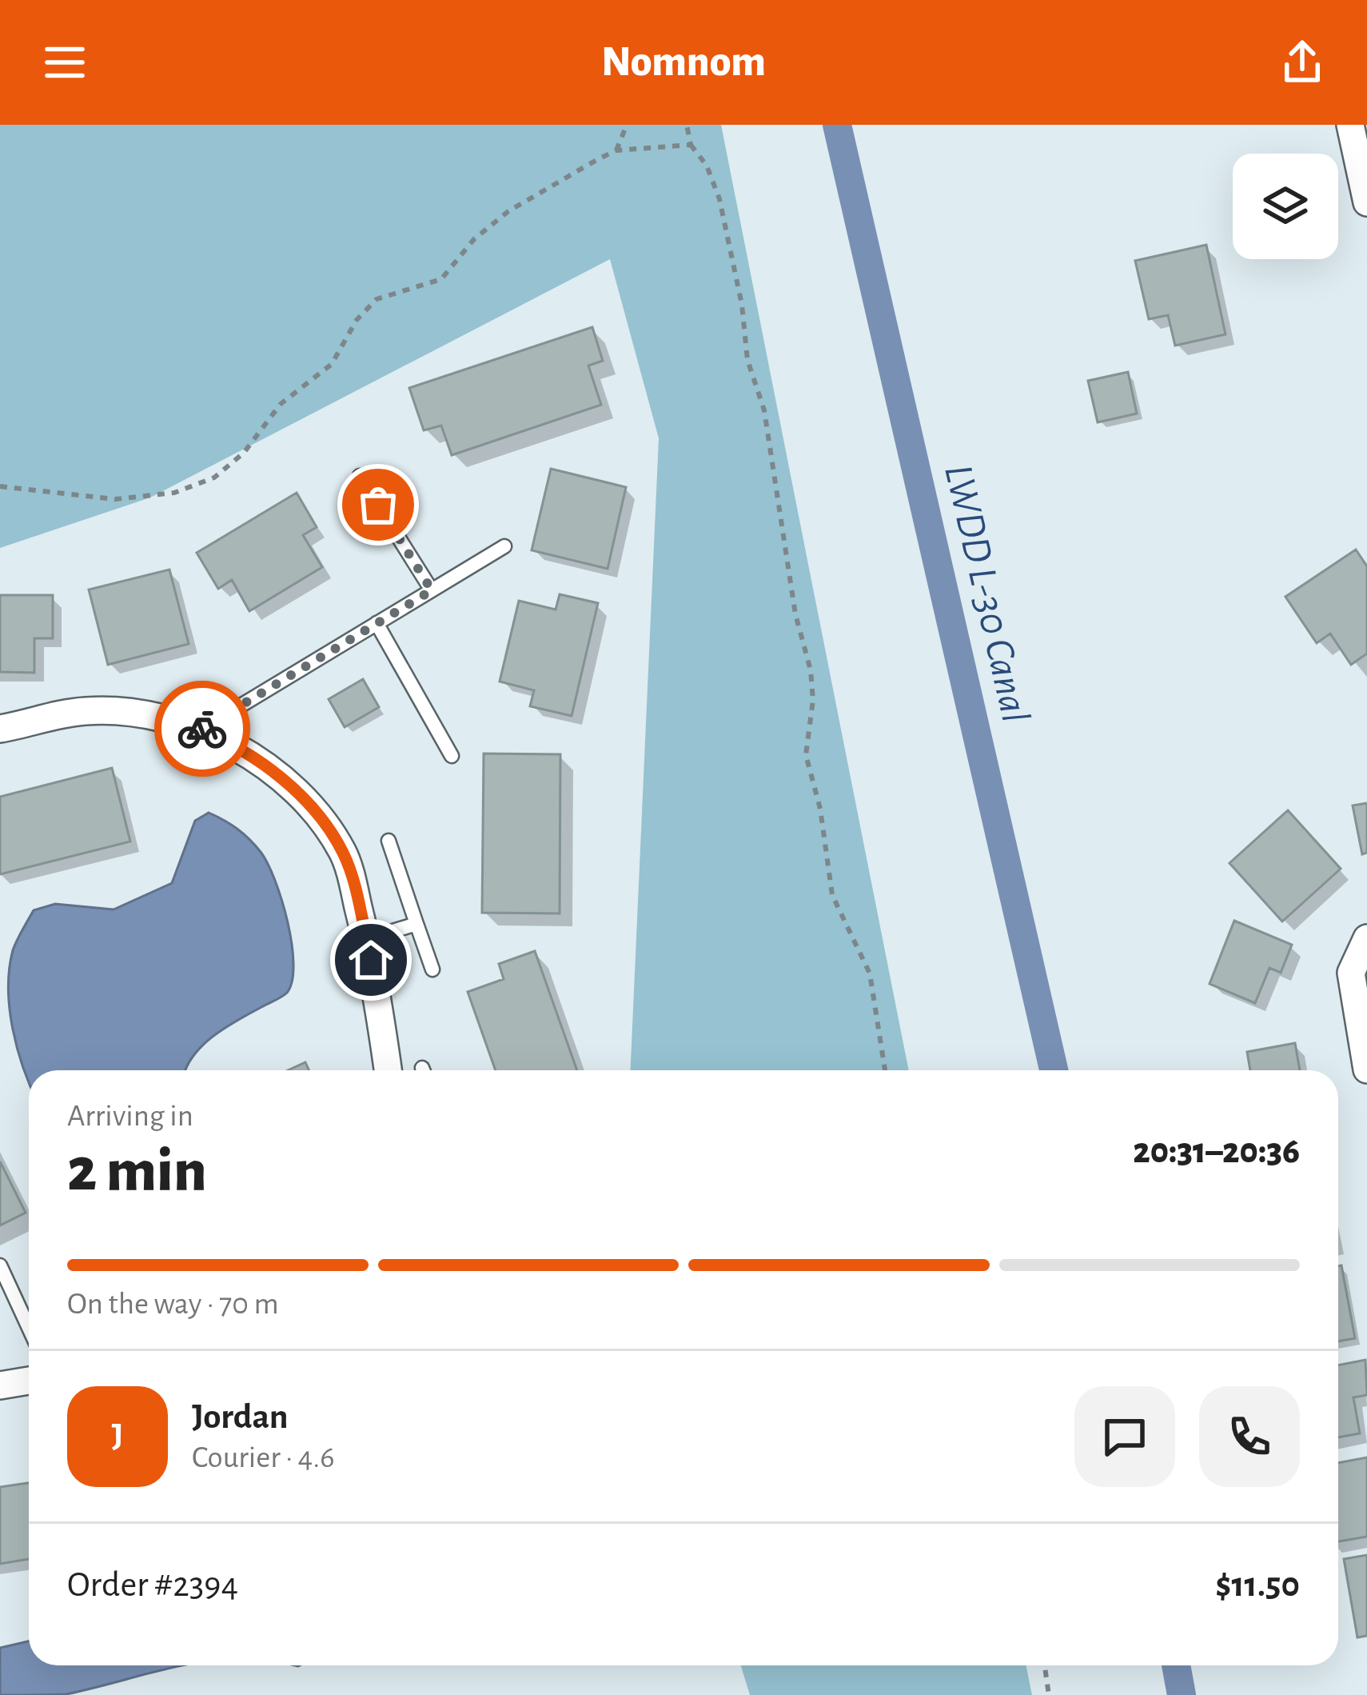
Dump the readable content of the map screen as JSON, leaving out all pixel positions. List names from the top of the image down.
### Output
{
  "water": ["LWDD L-30 Canal"],
  "page": {
    "header": "Nomnom",
    "heading": ["2 min", "Arriving in", "20:31–20:36"],
    "panel": [
      "Jordan",
      "Courier · 4.6",
      "Order #2394",
      "$11.50"
    ],
    "bar": "On the way · 70 m",
    "round": "J"
  }
}
